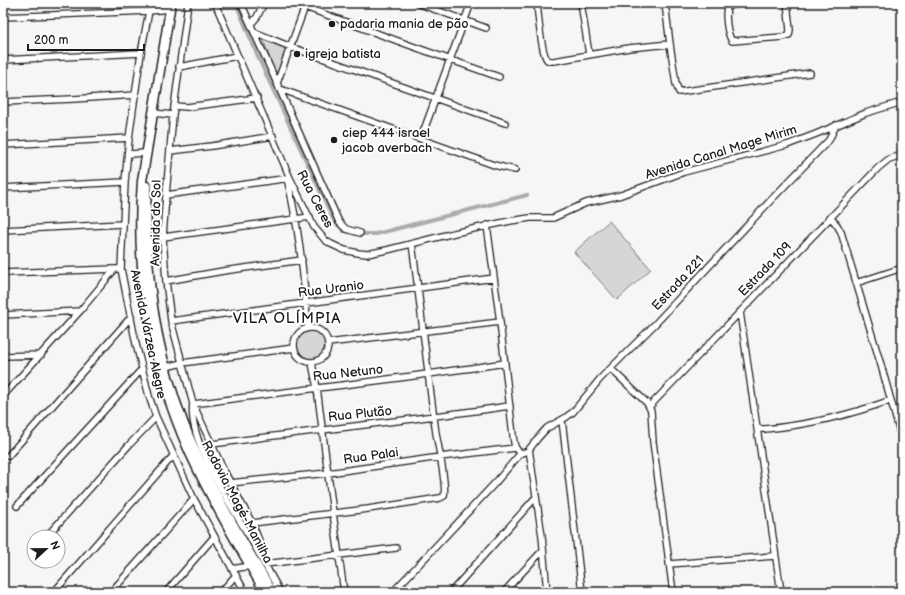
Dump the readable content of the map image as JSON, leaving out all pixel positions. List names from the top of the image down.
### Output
{
  "streets": {
    "highway": ["Rodovia Magé-Manilha"],
    "street": [
      "Avenida Canal Mage Mirim",
      "Rua Ceres",
      "Avenida do Sol",
      "Estrada 109",
      "Estrada 221",
      "Rua Uranio",
      "Avenida Várzea Alegre",
      "Rua Netuno",
      "Rua Plutão",
      "Rua Palai"
    ]
  },
  "crossings": [
    ["Avenida Canal Mage Mirim", "Rua Ceres"],
    ["Avenida Canal Mage Mirim", "Estrada 221"],
    ["Avenida do Sol", "Rua Uranio"],
    ["Avenida do Sol", "Rua Netuno"],
    ["Avenida do Sol", "Rua Plutão"],
    ["Avenida do Sol", "Rua Palai"]
  ],
  "districts": ["VILA OLÍMPIA"],
  "places": ["padaria mania de pão", "igreja batista", "ciep 444 israel jacob averbach"],
  "scale_bar": "200 m",
  "north": "right"
}
